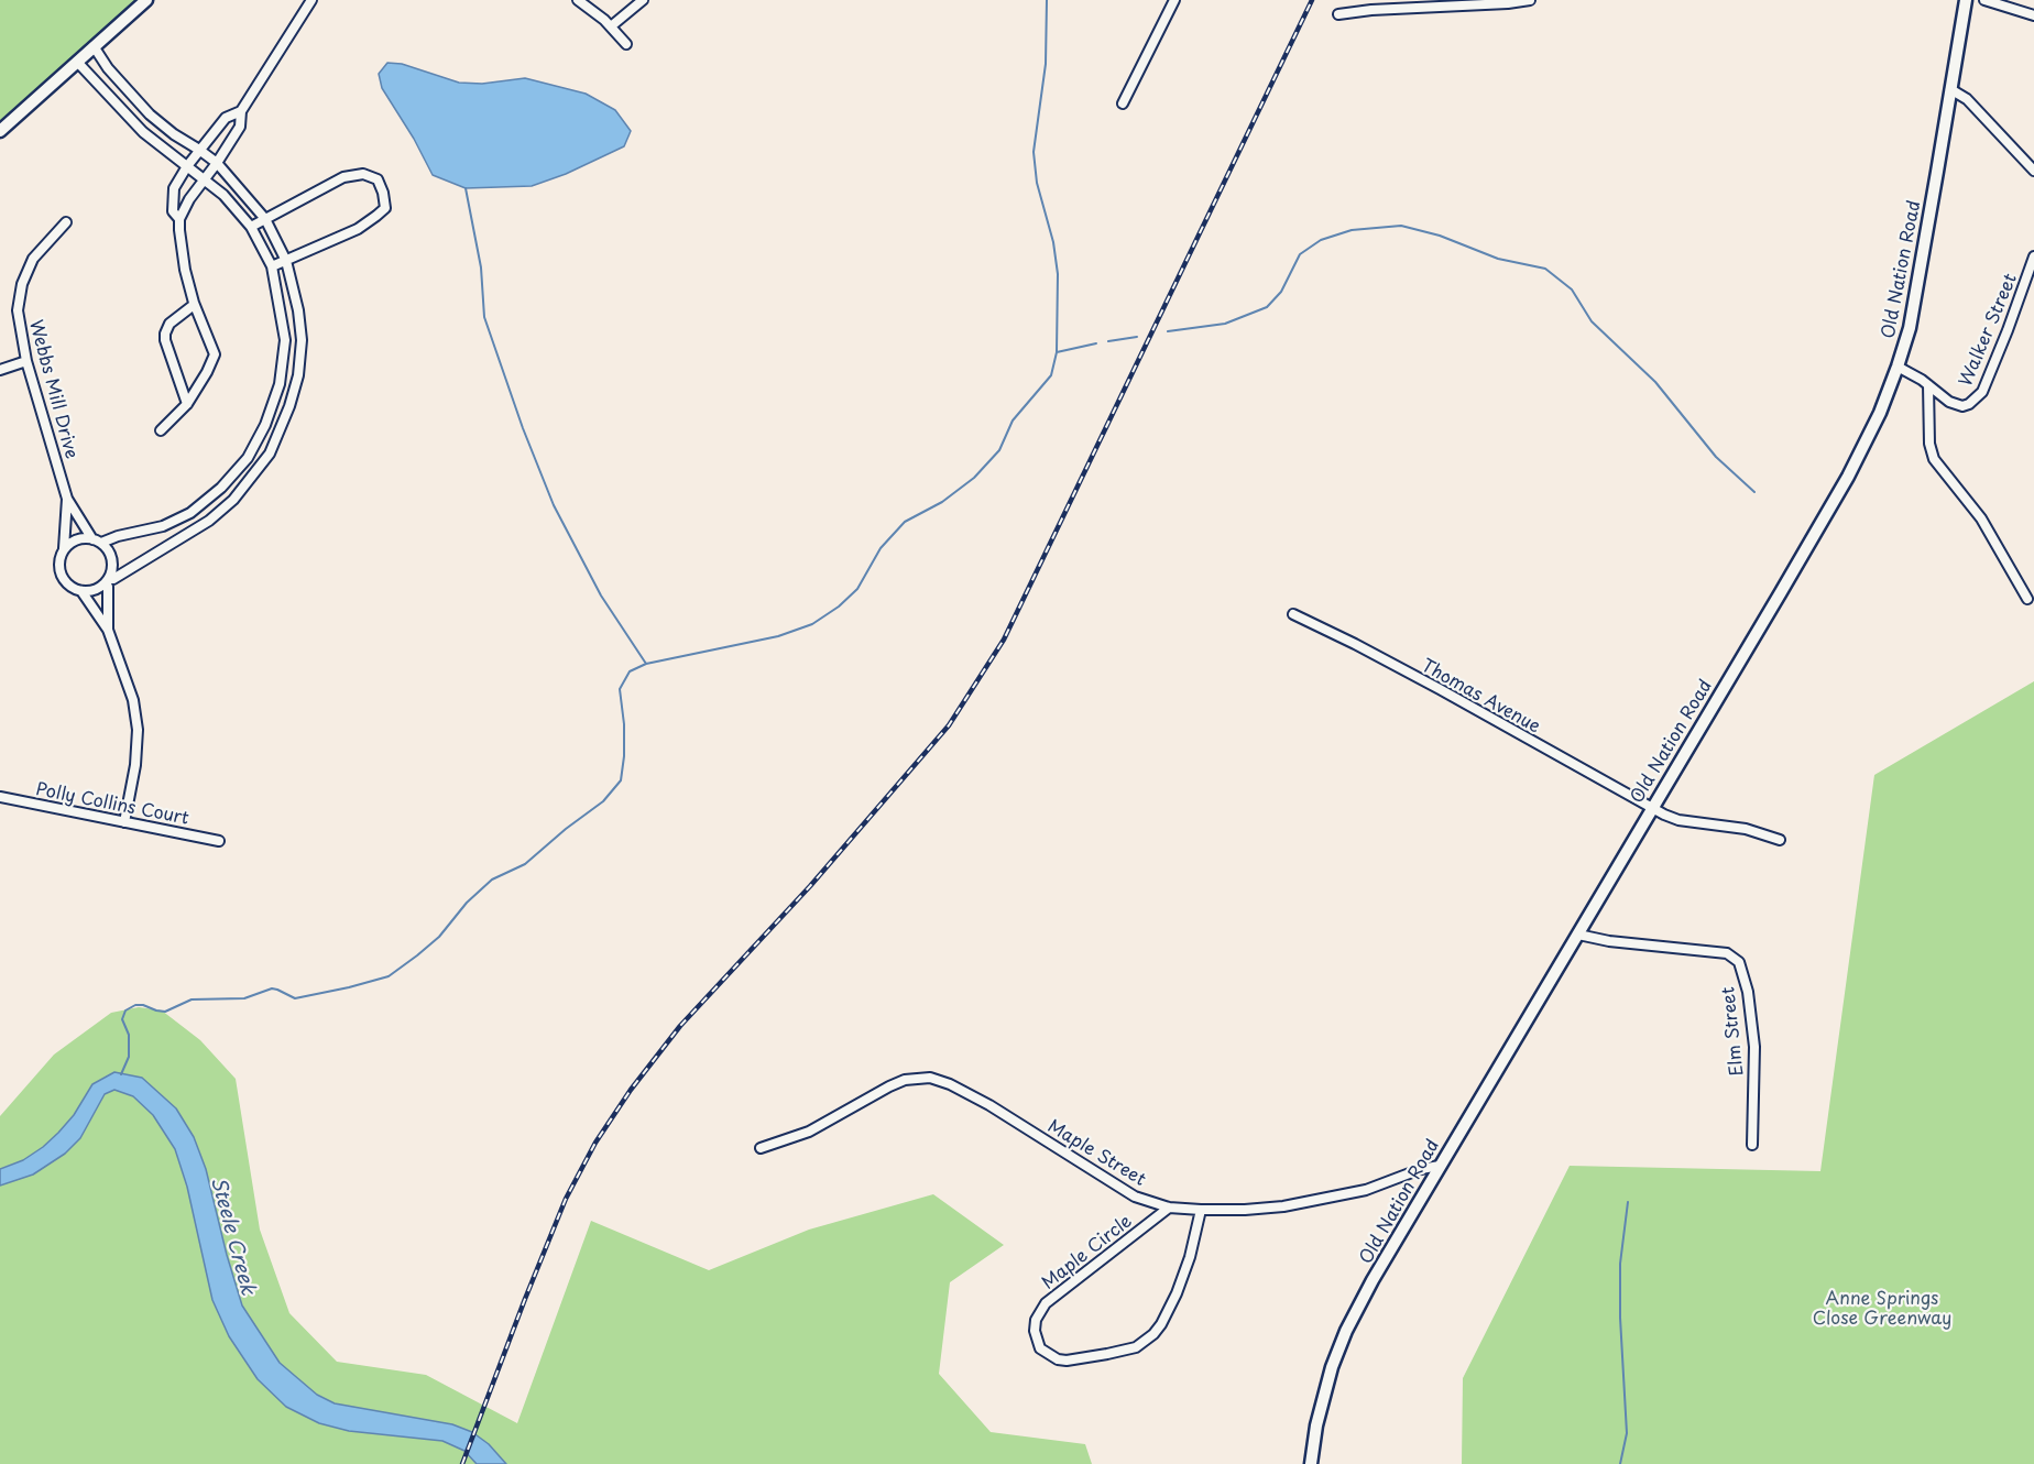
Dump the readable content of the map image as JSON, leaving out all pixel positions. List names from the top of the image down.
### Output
{
  "streets": {
    "main road": ["Old Nation Road"],
    "street": [
      "Walker Street",
      "Webbs Mill Drive",
      "Thomas Avenue",
      "Polly Collins Court",
      "Elm Street",
      "Maple Street",
      "Maple Circle"
    ]
  },
  "crossings": [
    ["Old Nation Road", "Walker Street"],
    ["Old Nation Road", "Thomas Avenue"],
    ["Old Nation Road", "Elm Street"],
    ["Old Nation Road", "Maple Street"],
    ["Maple Street", "Maple Circle"]
  ],
  "water": ["Steele Creek"],
  "parks": ["Anne Springs Close Greenway"]
}
